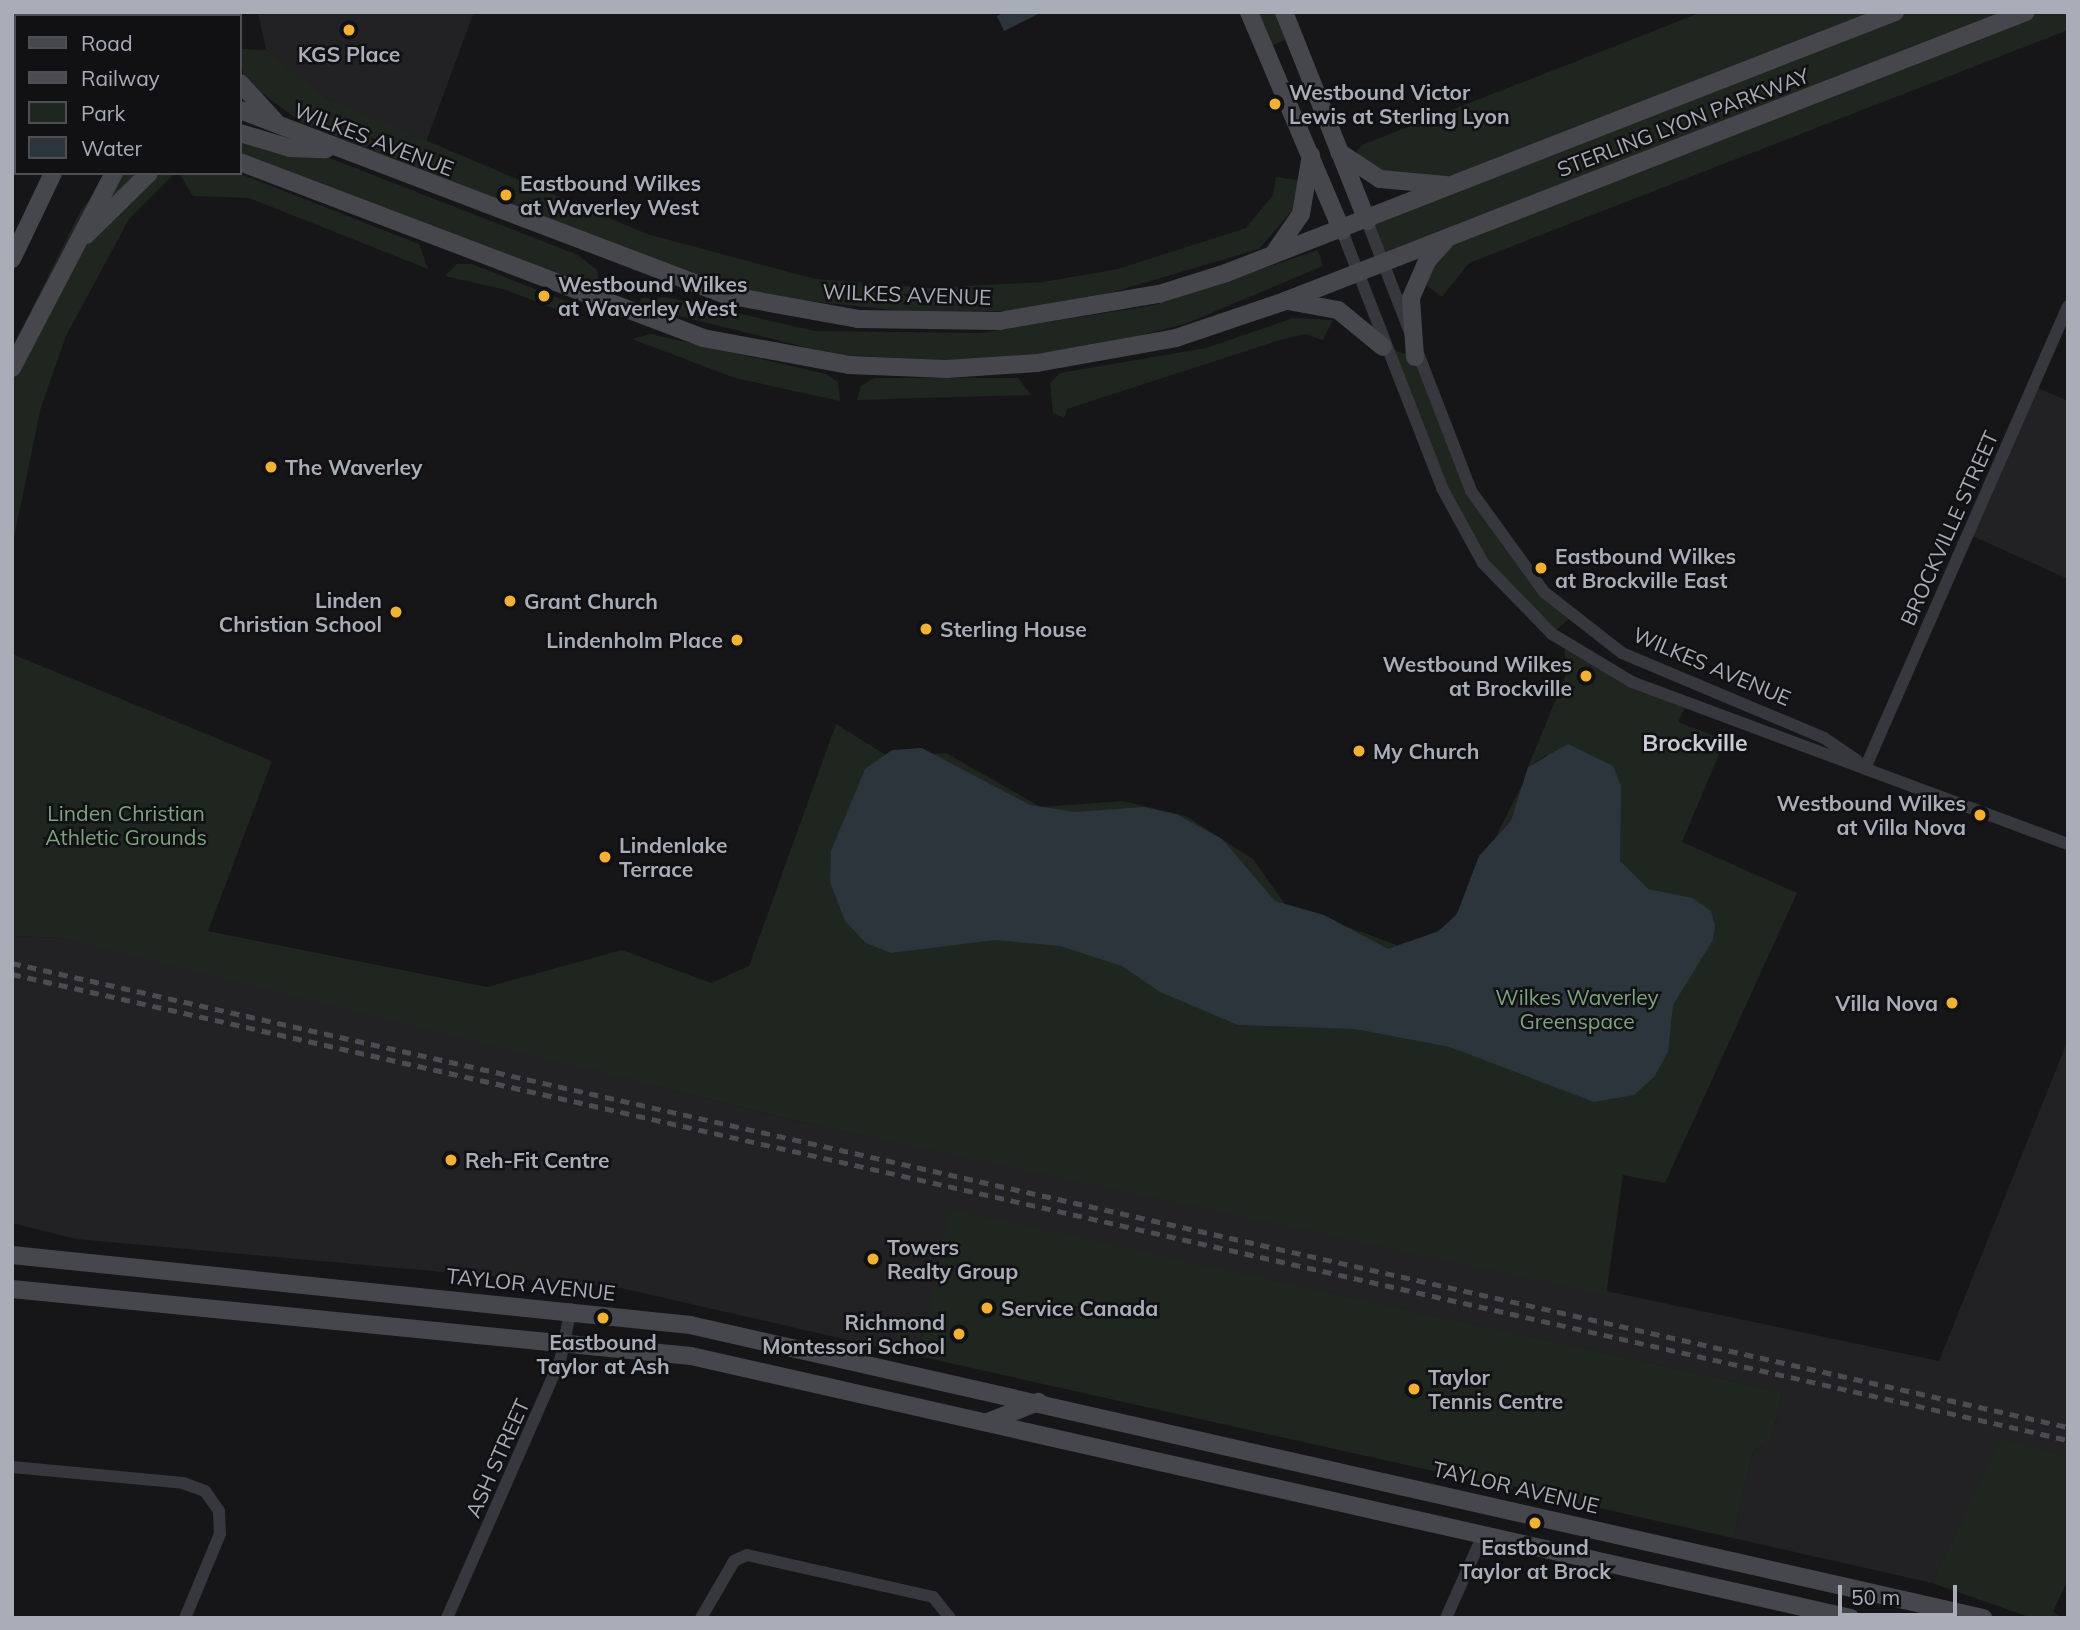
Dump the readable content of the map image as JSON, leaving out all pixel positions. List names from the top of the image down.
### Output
{
  "streets": {
    "main road": ["STERLING LYON PARKWAY", "WILKES AVENUE", "TAYLOR AVENUE"],
    "street": ["BROCKVILLE STREET", "ASH STREET"]
  },
  "crossings": [
    ["STERLING LYON PARKWAY", "WILKES AVENUE"],
    ["WILKES AVENUE", "BROCKVILLE STREET"],
    ["TAYLOR AVENUE", "ASH STREET"]
  ],
  "districts": ["Brockville"],
  "parks": ["Linden Christian Athletic Grounds", "Wilkes Waverley Greenspace"],
  "places": [
    "KGS Place",
    "Westbound Victor Lewis at Sterling Lyon",
    "Eastbound Wilkes at Waverley West",
    "Westbound Wilkes at Waverley West",
    "The Waverley",
    "Eastbound Wilkes at Brockville East",
    "Grant Church",
    "Linden Christian School",
    "Sterling House",
    "Lindenholm Place",
    "Westbound Wilkes at Brockville",
    "My Church",
    "Westbound Wilkes at Villa Nova",
    "Lindenlake Terrace",
    "Villa Nova",
    "Reh-Fit Centre",
    "Towers Realty Group",
    "Service Canada",
    "Eastbound Taylor at Ash",
    "Richmond Montessori School",
    "Taylor Tennis Centre",
    "Eastbound Taylor at Brock"
  ],
  "legend": [
    "Road",
    "Railway",
    "Park",
    "Water"
  ],
  "scale_bar": "50 m"
}
